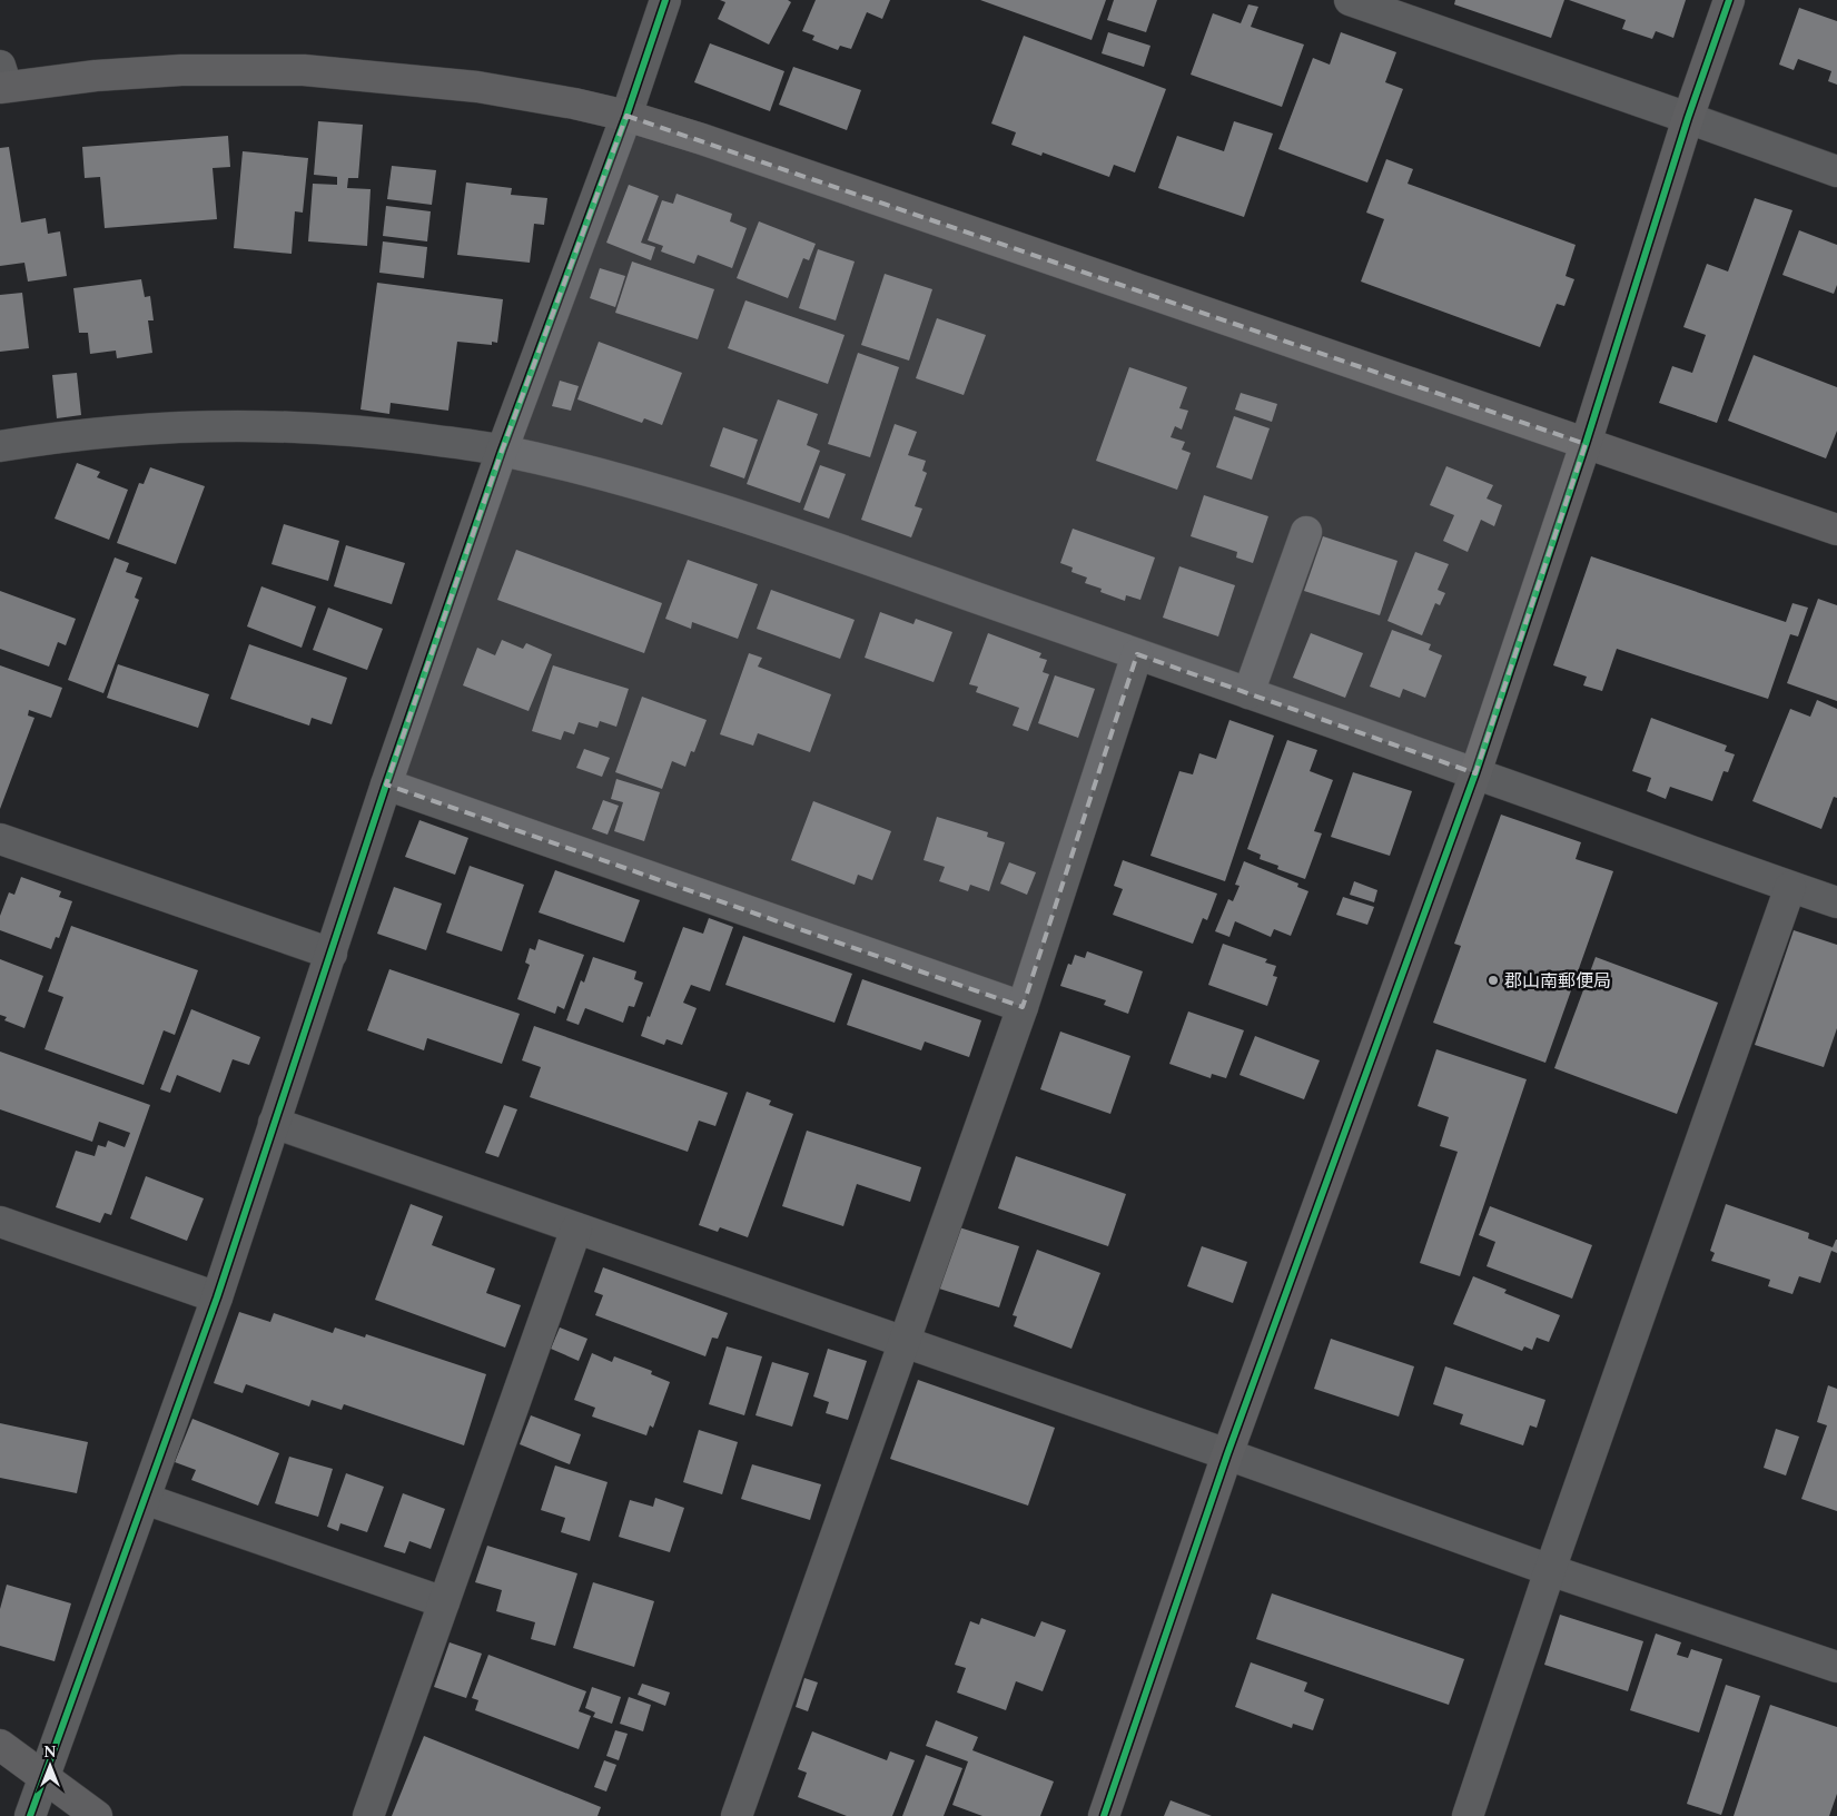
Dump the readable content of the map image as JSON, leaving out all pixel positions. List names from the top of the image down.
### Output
{
  "places": ["郡山南郵便局"],
  "north": "top"
}
